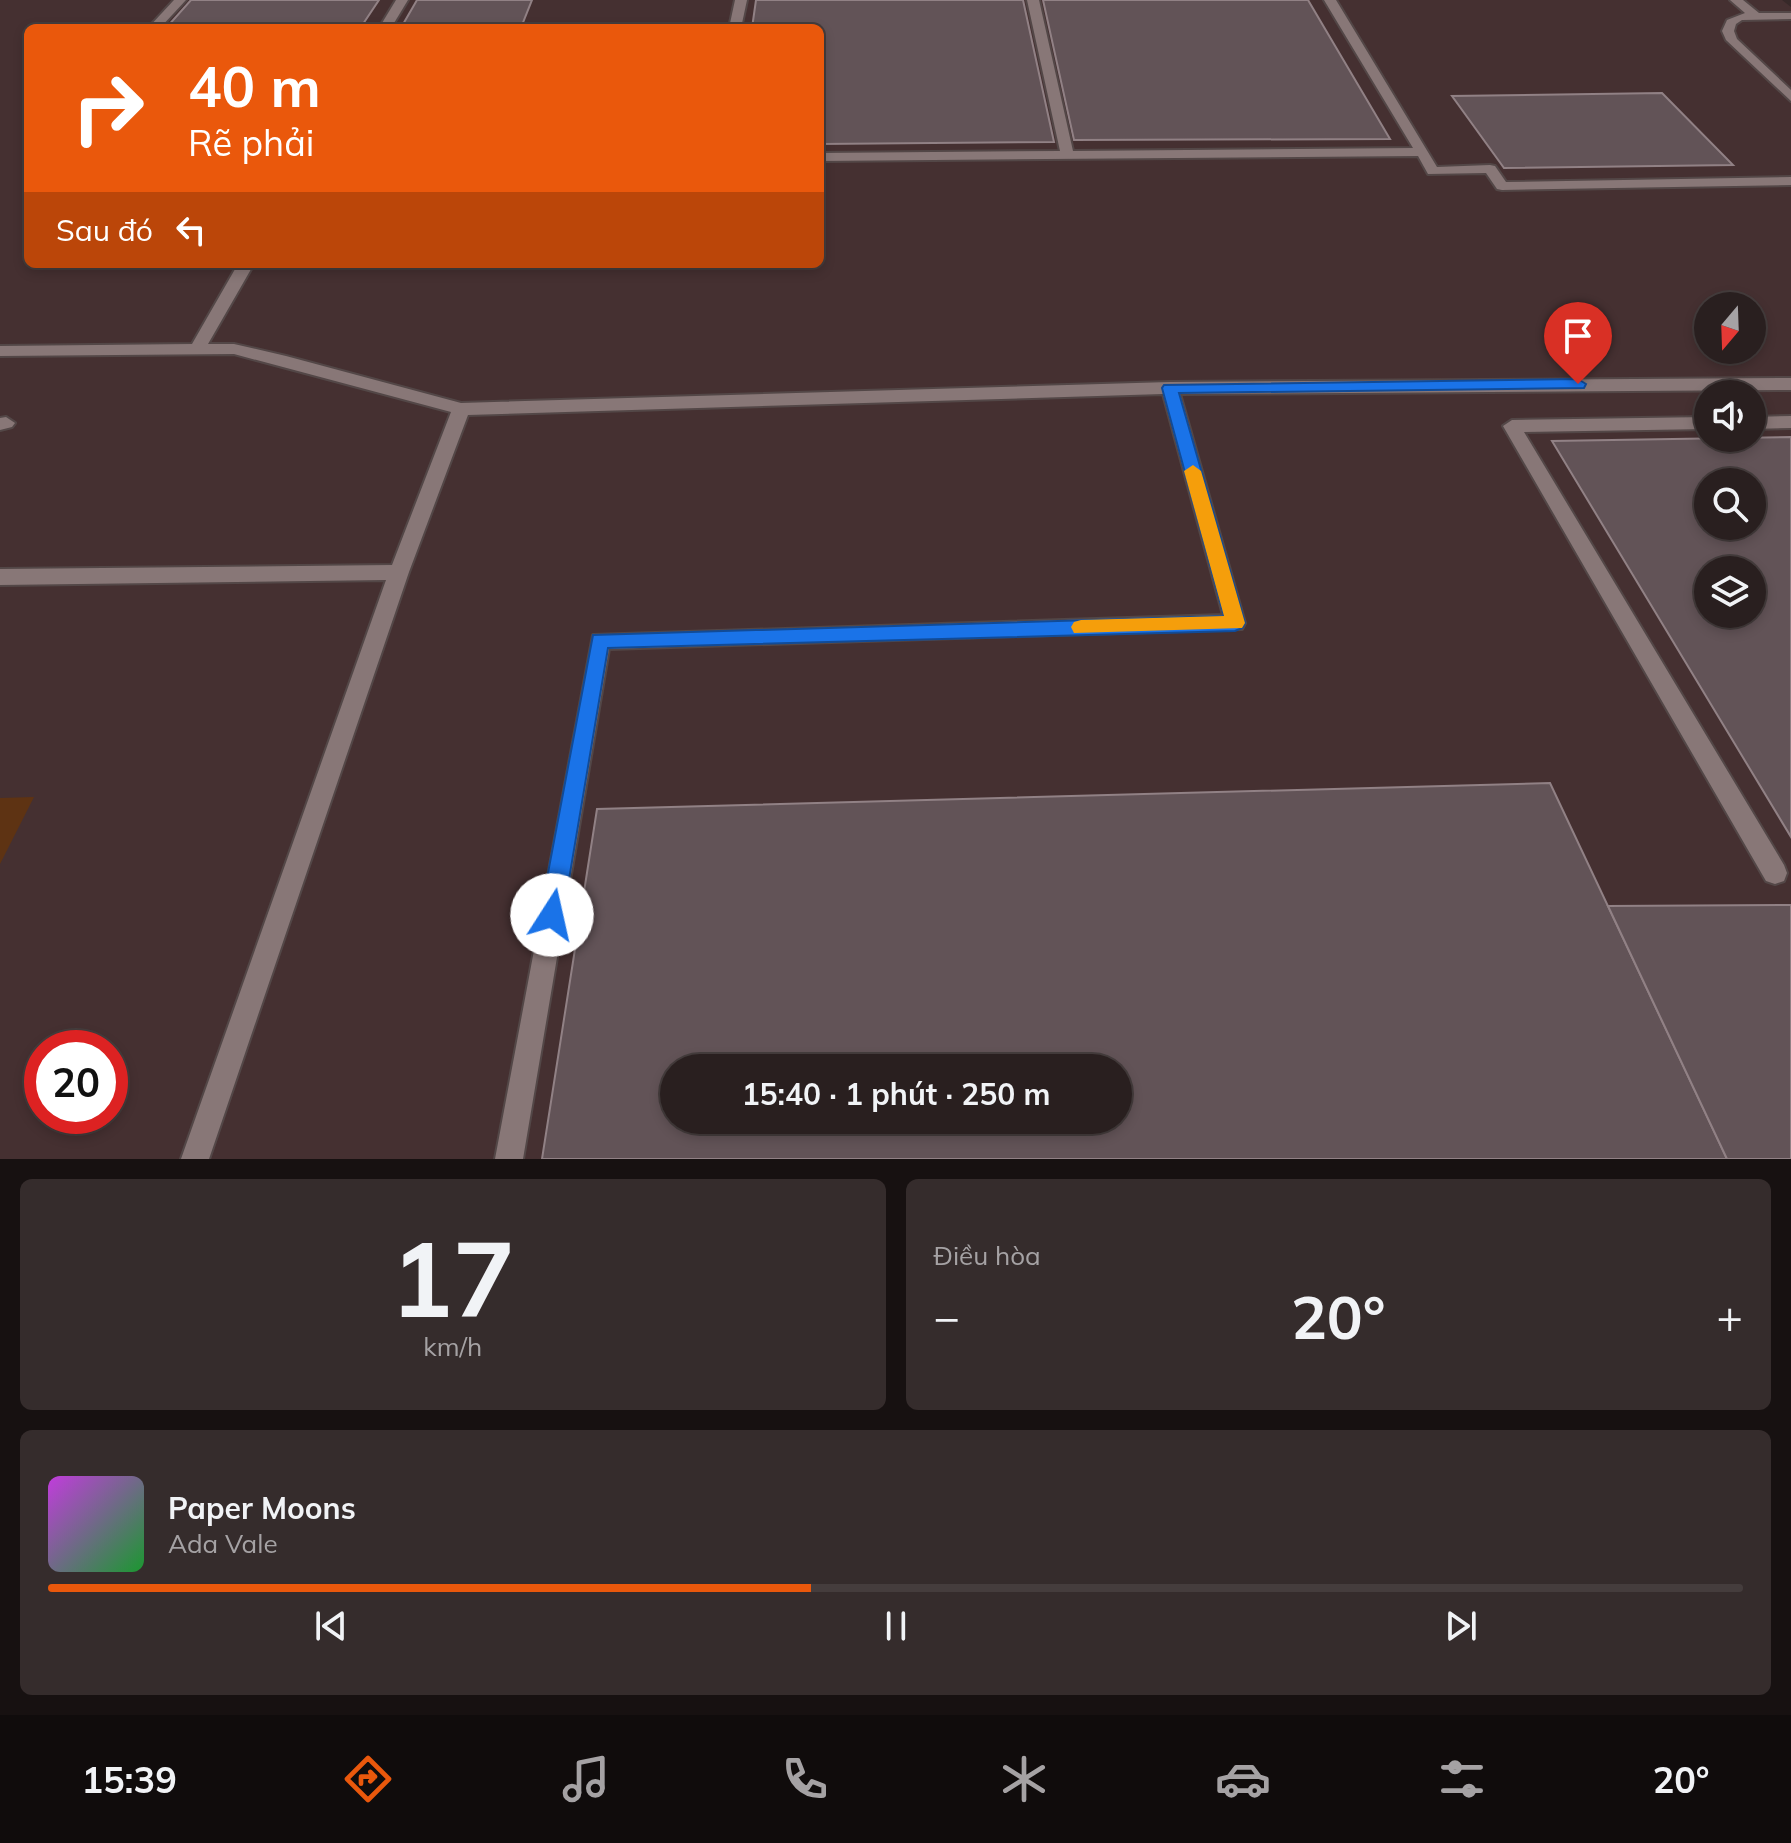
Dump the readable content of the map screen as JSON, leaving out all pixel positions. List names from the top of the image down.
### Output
{
  "north": "bottom",
  "page": {
    "turn": ["40 m", "Rẽ phải"],
    "then": "Sau đó",
    "limit": "20",
    "trip": "15:40 · 1 phút · 250 m",
    "tile": [
      ["17", "km/h"],
      "Điều hòa"
    ],
    "heat": ["−", "20°", "+"],
    "song": ["Paper Moons", "Ada Vale"],
    "tabs": ["15:39", "20°"]
  }
}
